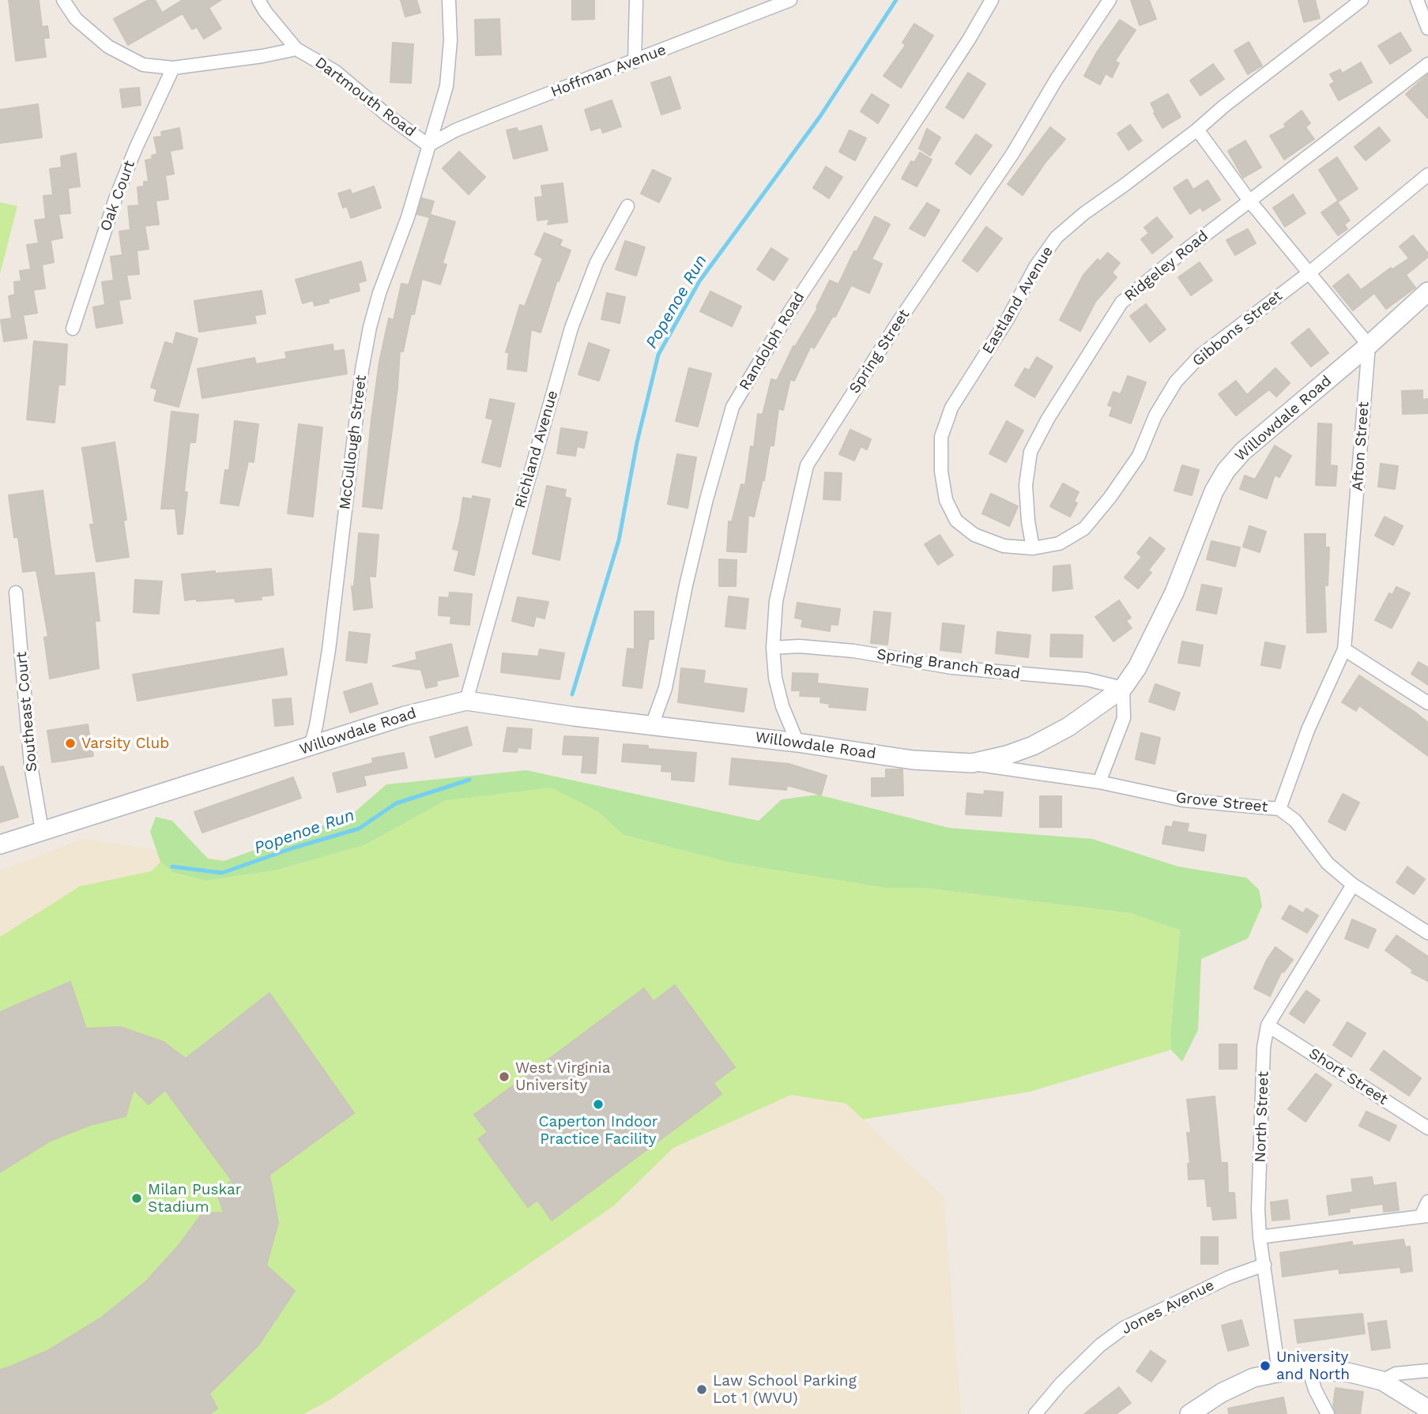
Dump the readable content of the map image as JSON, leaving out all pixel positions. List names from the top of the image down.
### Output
{
  "streets": {
    "street": [
      "Hoffman Avenue",
      "Dartmouth Road",
      "Oak Court",
      "Ridgeley Road",
      "Eastland Avenue",
      "Gibbons Street",
      "Randolph Road",
      "Spring Street",
      "Willowdale Road",
      "McCullough Street",
      "Afton Street",
      "Richland Avenue",
      "Spring Branch Road",
      "Southeast Court",
      "Grove Street",
      "Short Street",
      "North Street",
      "Jones Avenue"
    ]
  },
  "crossings": [
    ["Hoffman Avenue", "Dartmouth Road"],
    ["Hoffman Avenue", "McCullough Street"],
    ["Dartmouth Road", "McCullough Street"],
    ["Ridgeley Road", "Eastland Avenue"],
    ["Ridgeley Road", "Gibbons Street"],
    ["Eastland Avenue", "Gibbons Street"],
    ["Randolph Road", "Willowdale Road"],
    ["Spring Street", "Willowdale Road"],
    ["Spring Street", "Spring Branch Road"],
    ["Willowdale Road", "McCullough Street"],
    ["Willowdale Road", "Afton Street"],
    ["Willowdale Road", "Richland Avenue"],
    ["Willowdale Road", "Spring Branch Road"],
    ["Willowdale Road", "Southeast Court"],
    ["Willowdale Road", "Grove Street"],
    ["Afton Street", "Grove Street"],
    ["Grove Street", "North Street"],
    ["Short Street", "North Street"],
    ["North Street", "Jones Avenue"]
  ],
  "water": ["Popenoe Run"],
  "places": [
    "Varsity Club",
    "West Virginia University",
    "Caperton Indoor Practice Facility",
    "Milan Puskar Stadium",
    "University and North",
    "Law School Parking Lot 1 (WVU)"
  ]
}
